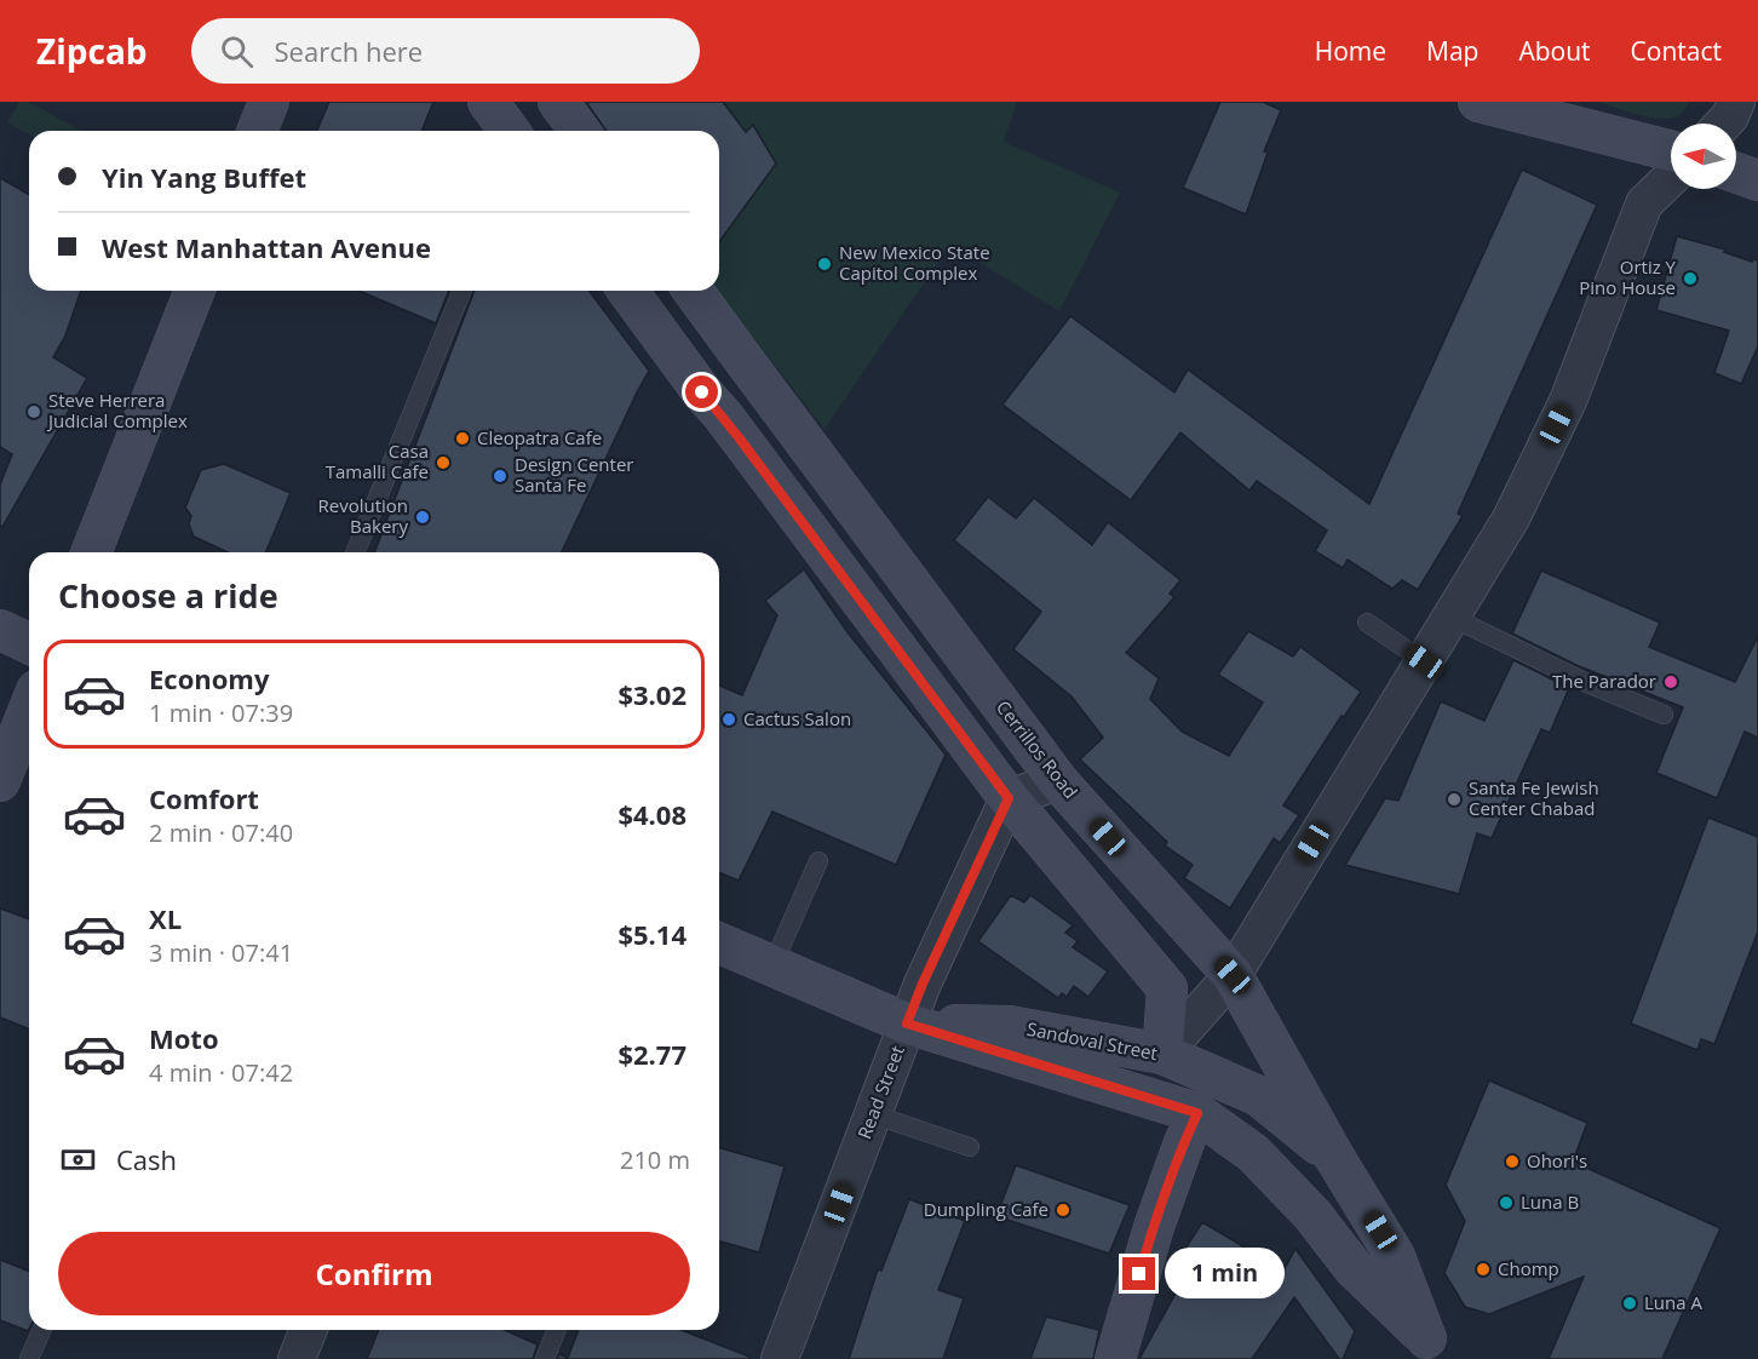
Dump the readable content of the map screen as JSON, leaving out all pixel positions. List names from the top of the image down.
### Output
{
  "streets": {
    "street": ["Cerrillos Road", "Sandoval Street", "Read Street"]
  },
  "crossings": [
    ["Cerrillos Road", "Sandoval Street"],
    ["Sandoval Street", "Read Street"]
  ],
  "places": [
    "New Mexico State Capitol Complex",
    "Ortiz Y Pino House",
    "Steve Herrera Judicial Complex",
    "Cleopatra Cafe",
    "Casa Tamalli Cafe",
    "Design Center Santa Fe",
    "Revolution Bakery",
    "The Parador",
    "Cactus Salon",
    "Santa Fe Jewish Center Chabad",
    "Ohori's",
    "Luna B",
    "Dumpling Cafe",
    "Chomp",
    "Luna A"
  ],
  "north": "left",
  "page": {
    "header": "Zipcab",
    "search": "Search here",
    "nav": [
      "Home",
      "Map",
      "About",
      "Contact"
    ],
    "banner": ["Yin Yang Buffet", "West Manhattan Avenue"],
    "heading": "Choose a ride",
    "list": [
      {
        "name": "Economy",
        "note": "1 min · 07:39",
        "value": "$3.02"
      },
      {
        "name": "Comfort",
        "note": "2 min · 07:40",
        "value": "$4.08"
      },
      {
        "name": "XL",
        "note": "3 min · 07:41",
        "value": "$5.14"
      },
      {
        "name": "Moto",
        "note": "4 min · 07:42",
        "value": "$2.77"
      }
    ],
    "pay": ["Cash", "210 m"],
    "buttons": "Confirm",
    "bubble": "1 min"
  }
}
